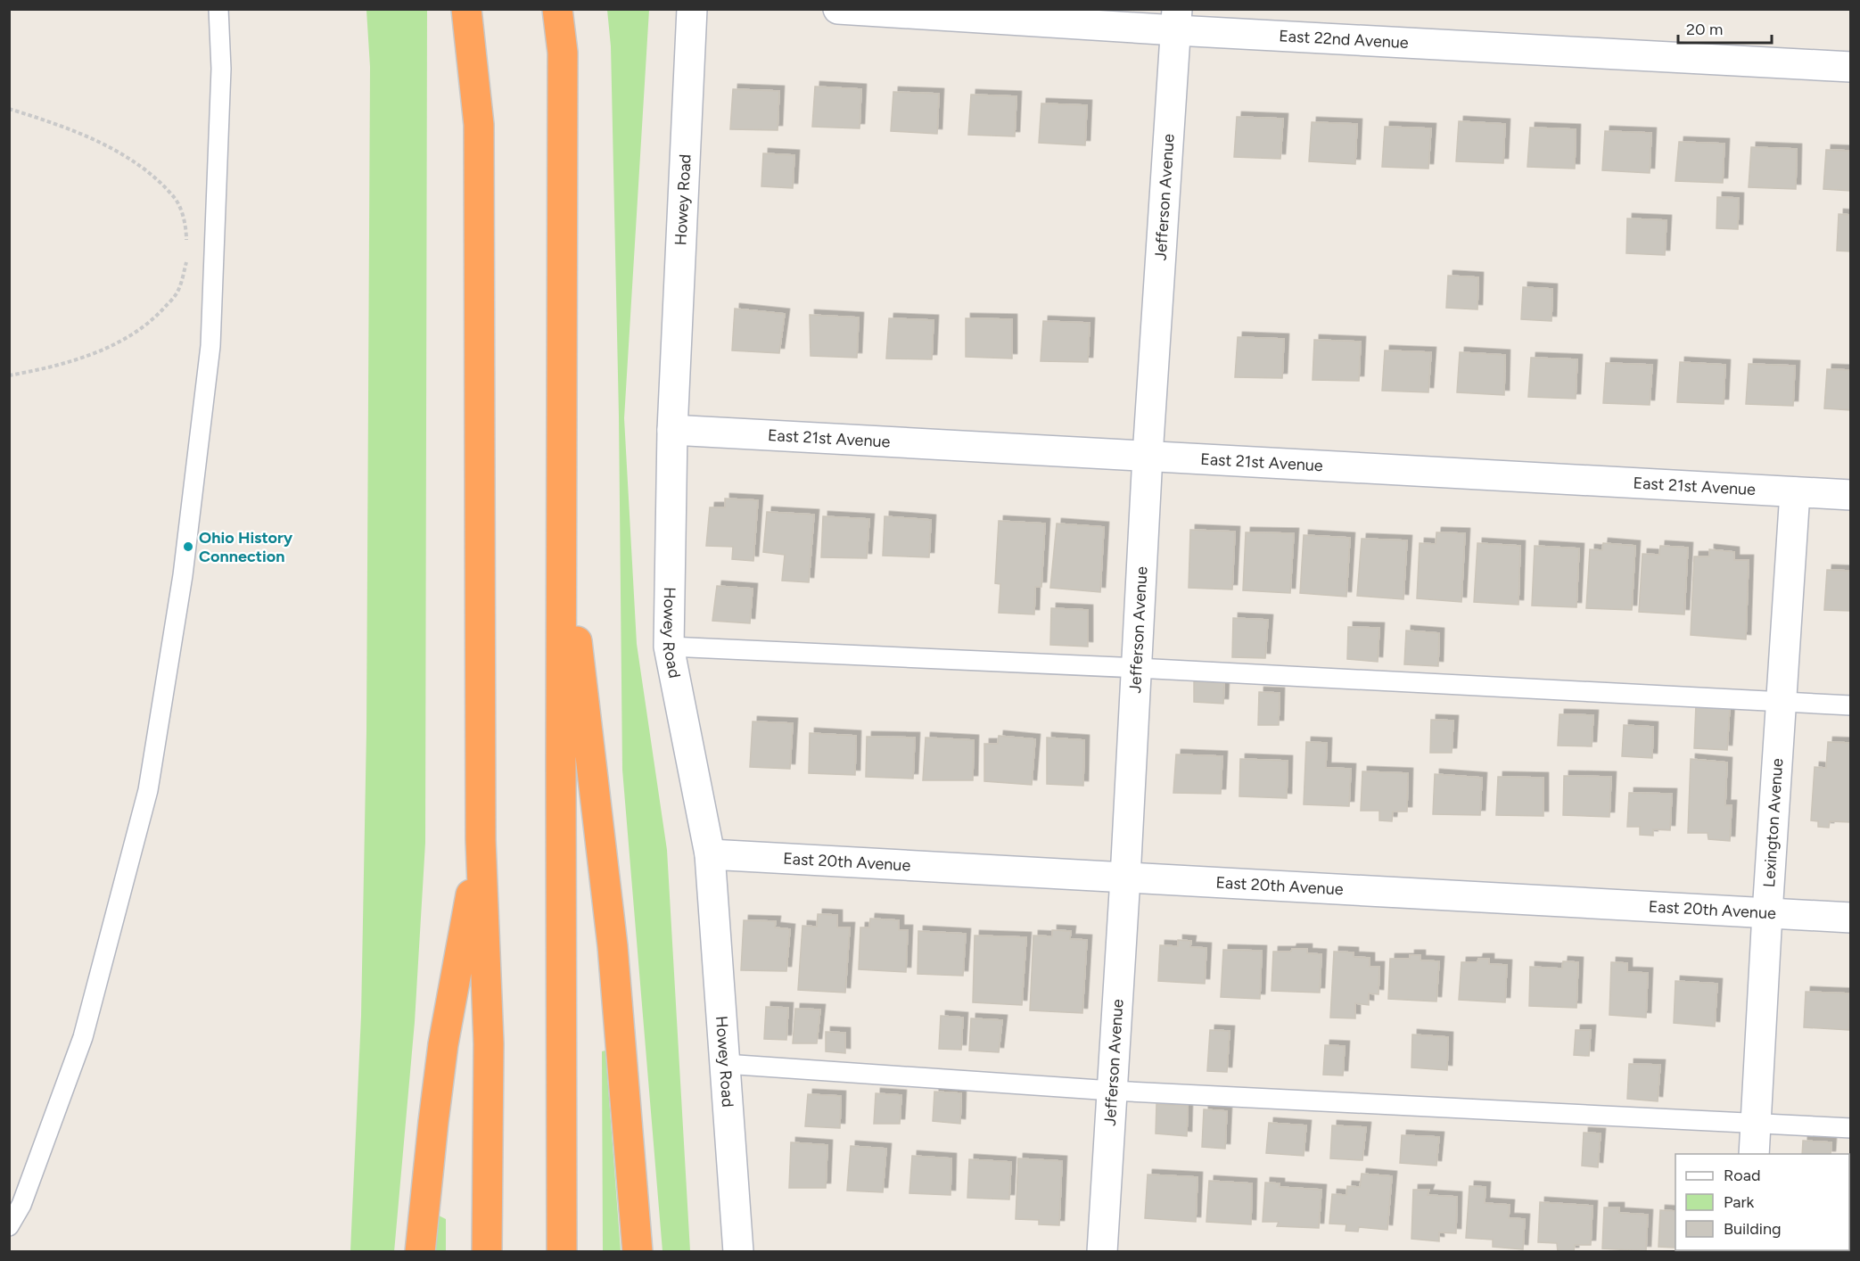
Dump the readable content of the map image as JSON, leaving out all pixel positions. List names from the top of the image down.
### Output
{
  "streets": {
    "street": [
      "East 22nd Avenue",
      "Jefferson Avenue",
      "Howey Road",
      "East 21st Avenue",
      "Lexington Avenue",
      "East 20th Avenue"
    ]
  },
  "crossings": [
    ["East 22nd Avenue", "Jefferson Avenue"],
    ["Jefferson Avenue", "East 21st Avenue"],
    ["Jefferson Avenue", "East 20th Avenue"],
    ["Howey Road", "East 21st Avenue"],
    ["Howey Road", "East 20th Avenue"],
    ["East 21st Avenue", "Lexington Avenue"],
    ["Lexington Avenue", "East 20th Avenue"]
  ],
  "places": ["Ohio History Connection"],
  "legend": ["Road", "Park", "Building"],
  "scale_bar": "20 m"
}
